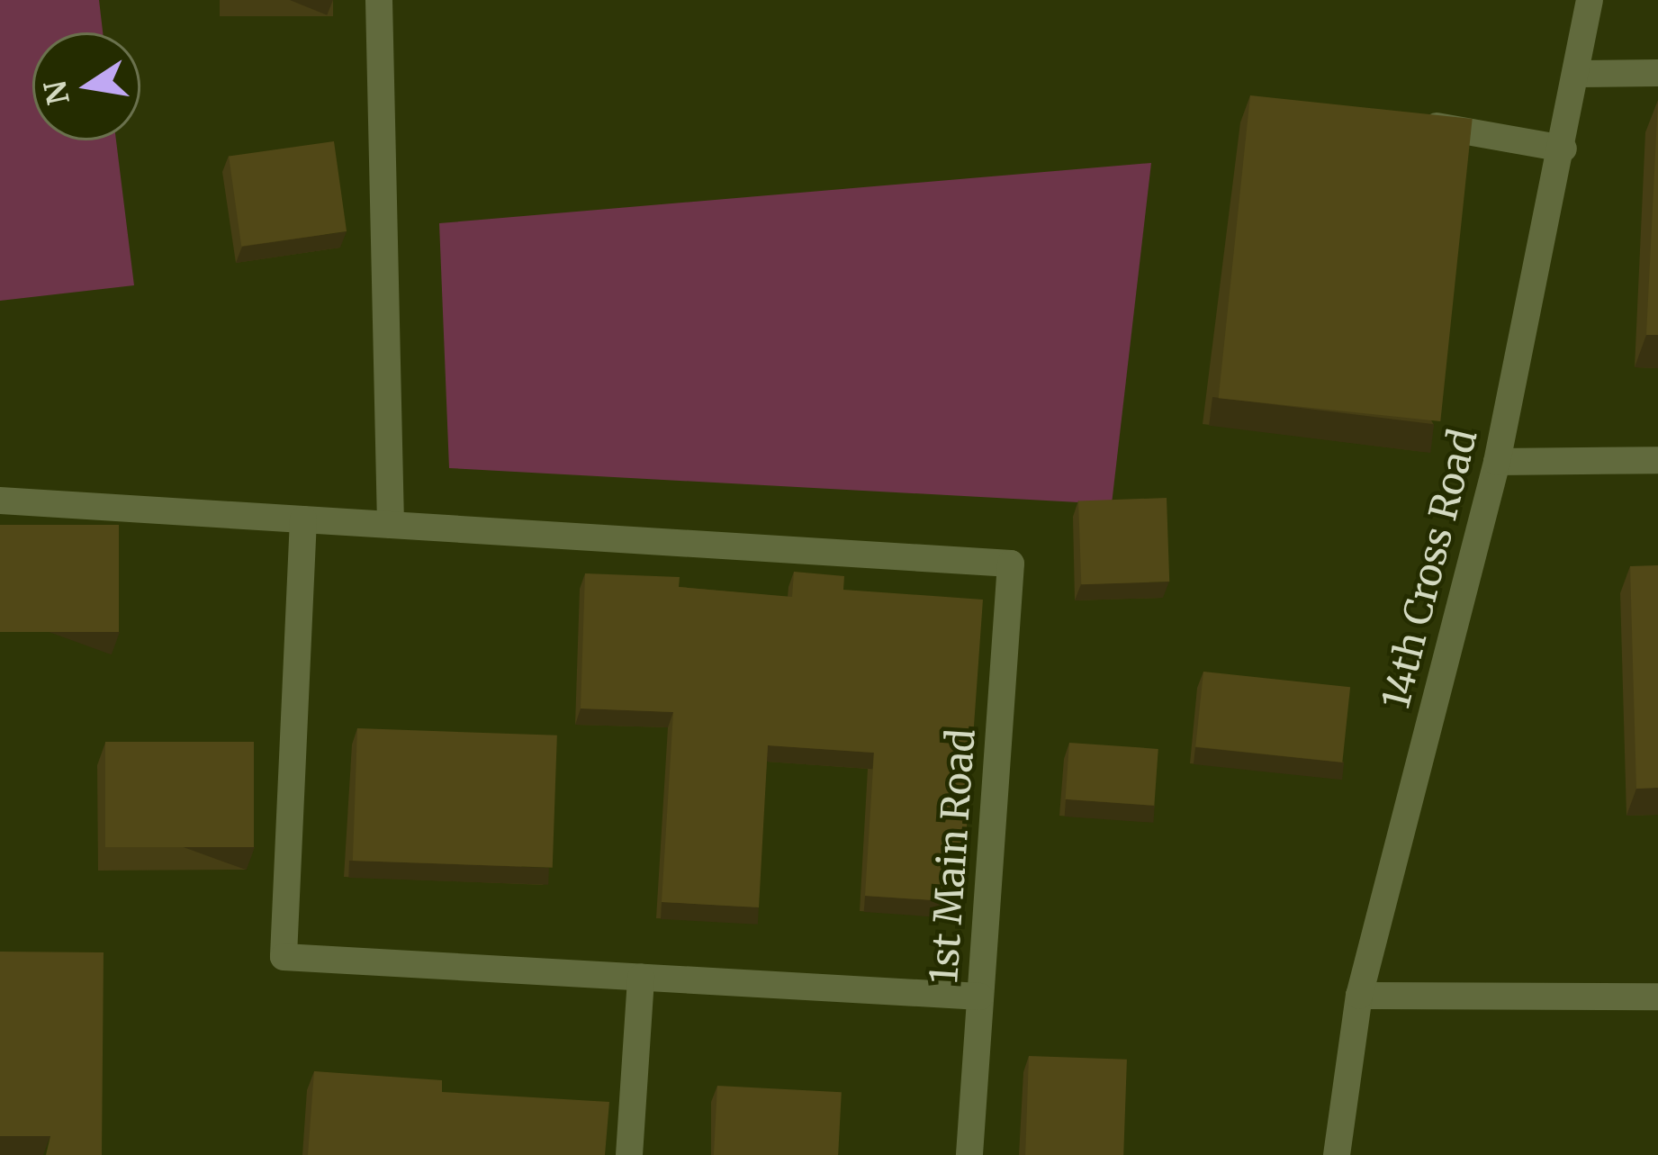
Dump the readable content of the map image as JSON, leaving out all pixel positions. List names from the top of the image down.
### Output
{
  "streets": {
    "street": ["14th Cross Road", "1st Main Road"]
  },
  "north": "left"
}
